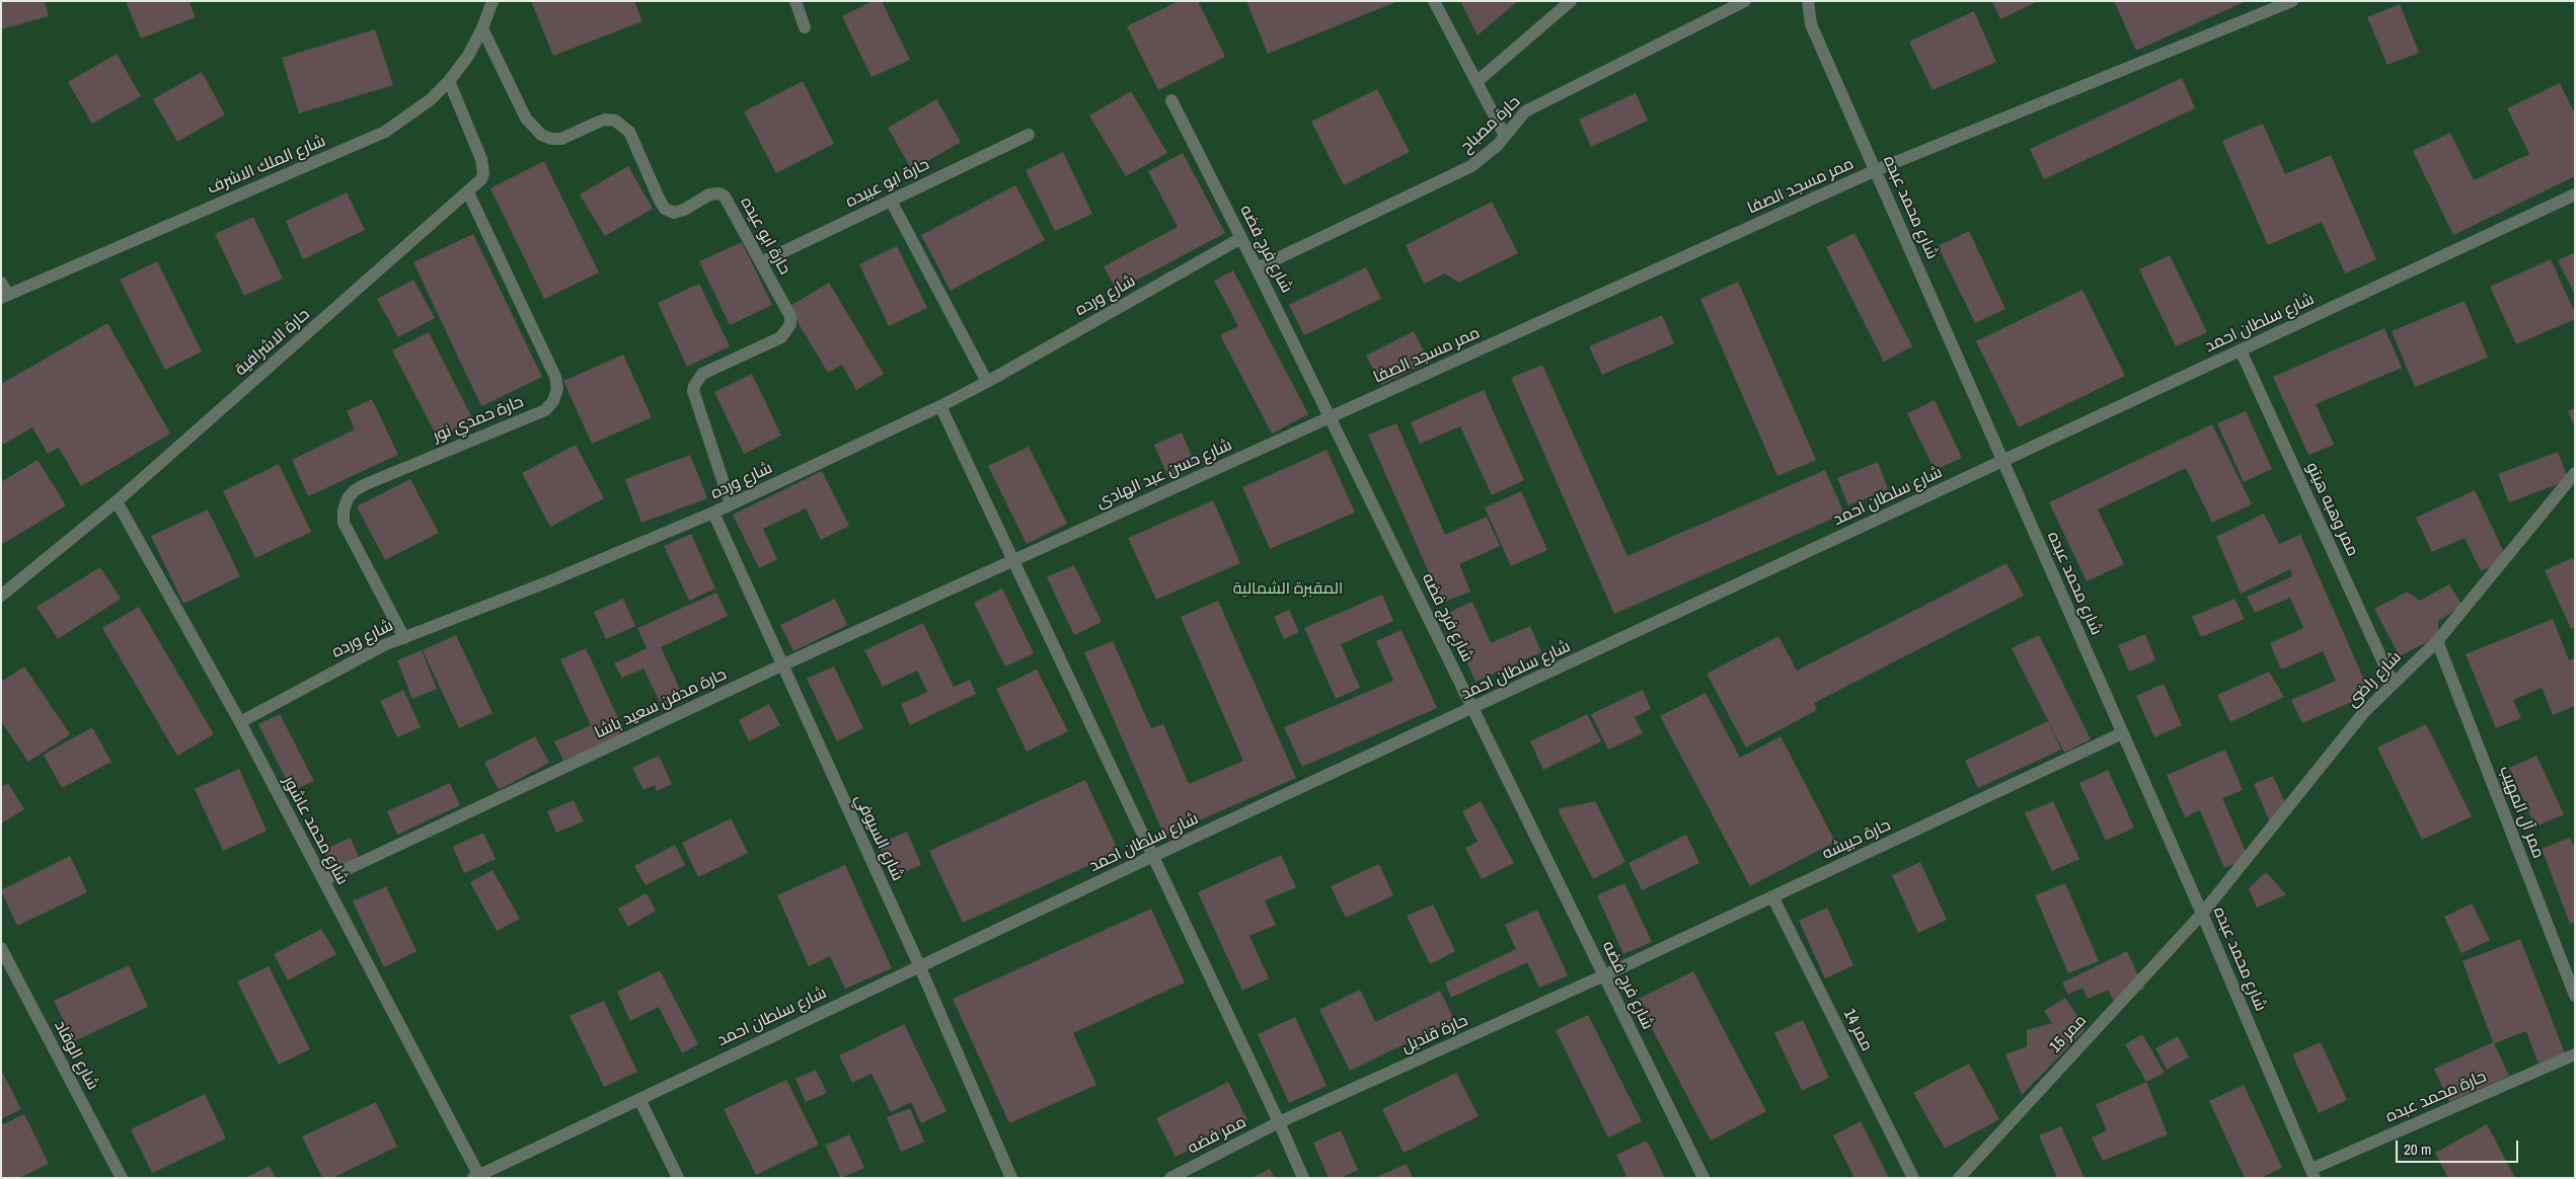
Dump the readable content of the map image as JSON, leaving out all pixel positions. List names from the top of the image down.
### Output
{
  "streets": {
    "street": [
      "حارة مصباح",
      "شارع الملك الاشرف",
      "حارة ابو عبيده",
      "ممر مسجد الصفا",
      "شارع محمد عبده",
      "حارة ابو عيده",
      "شارع فرج فضه",
      "شارع ورده",
      "شارع سلطان احمد",
      "حارة الاشرافية",
      "حارة حمدي نور",
      "شارع حسن عبد الهادى",
      "ممر وهبه هيتو",
      "شارع راضى",
      "حارة مدفن سعيد باشا",
      "ممر آل المهيب",
      "شارع محمد عاشور",
      "شارع السيوفي",
      "حارة حبيشه",
      "ممر 14",
      "حارة قنديل",
      "ممر 15",
      "شارع الوقاد",
      "حارة محمد عبده",
      "ممر فضه"
    ]
  },
  "crossings": [
    ["حارة مصباح", "شارع فرج فضه"],
    ["شارع الملك الاشرف", "حارة ابو عيده"],
    ["شارع الملك الاشرف", "حارة الاشرافية"],
    ["حارة ابو عبيده", "حارة ابو عيده"],
    ["ممر مسجد الصفا", "شارع محمد عبده"],
    ["ممر مسجد الصفا", "شارع فرج فضه"],
    ["ممر مسجد الصفا", "شارع حسن عبد الهادى"],
    ["شارع محمد عبده", "شارع سلطان احمد"],
    ["شارع محمد عبده", "شارع راضى"],
    ["شارع محمد عبده", "حارة حبيشه"],
    ["شارع محمد عبده", "ممر 15"],
    ["شارع محمد عبده", "حارة محمد عبده"],
    ["حارة ابو عيده", "شارع ورده"],
    ["شارع فرج فضه", "شارع ورده"],
    ["شارع فرج فضه", "شارع سلطان احمد"],
    ["شارع فرج فضه", "شارع حسن عبد الهادى"],
    ["شارع فرج فضه", "حارة حبيشه"],
    ["شارع فرج فضه", "حارة قنديل"],
    ["شارع ورده", "حارة حمدي نور"],
    ["شارع ورده", "شارع محمد عاشور"],
    ["شارع ورده", "شارع السيوفي"],
    ["شارع سلطان احمد", "ممر وهبه هيتو"],
    ["شارع سلطان احمد", "شارع محمد عاشور"],
    ["شارع سلطان احمد", "شارع السيوفي"],
    ["حارة الاشرافية", "حارة حمدي نور"],
    ["حارة الاشرافية", "شارع محمد عاشور"],
    ["شارع حسن عبد الهادى", "حارة مدفن سعيد باشا"],
    ["ممر وهبه هيتو", "شارع راضى"],
    ["شارع راضى", "ممر آل المهيب"],
    ["شارع راضى", "ممر 15"],
    ["حارة مدفن سعيد باشا", "شارع محمد عاشور"],
    ["حارة مدفن سعيد باشا", "شارع السيوفي"],
    ["حارة حبيشه", "ممر 14"],
    ["حارة حبيشه", "حارة قنديل"],
    ["حارة قنديل", "ممر فضه"]
  ],
  "parks": ["المقبرة الشمالية"],
  "scale_bar": "20 m"
}
